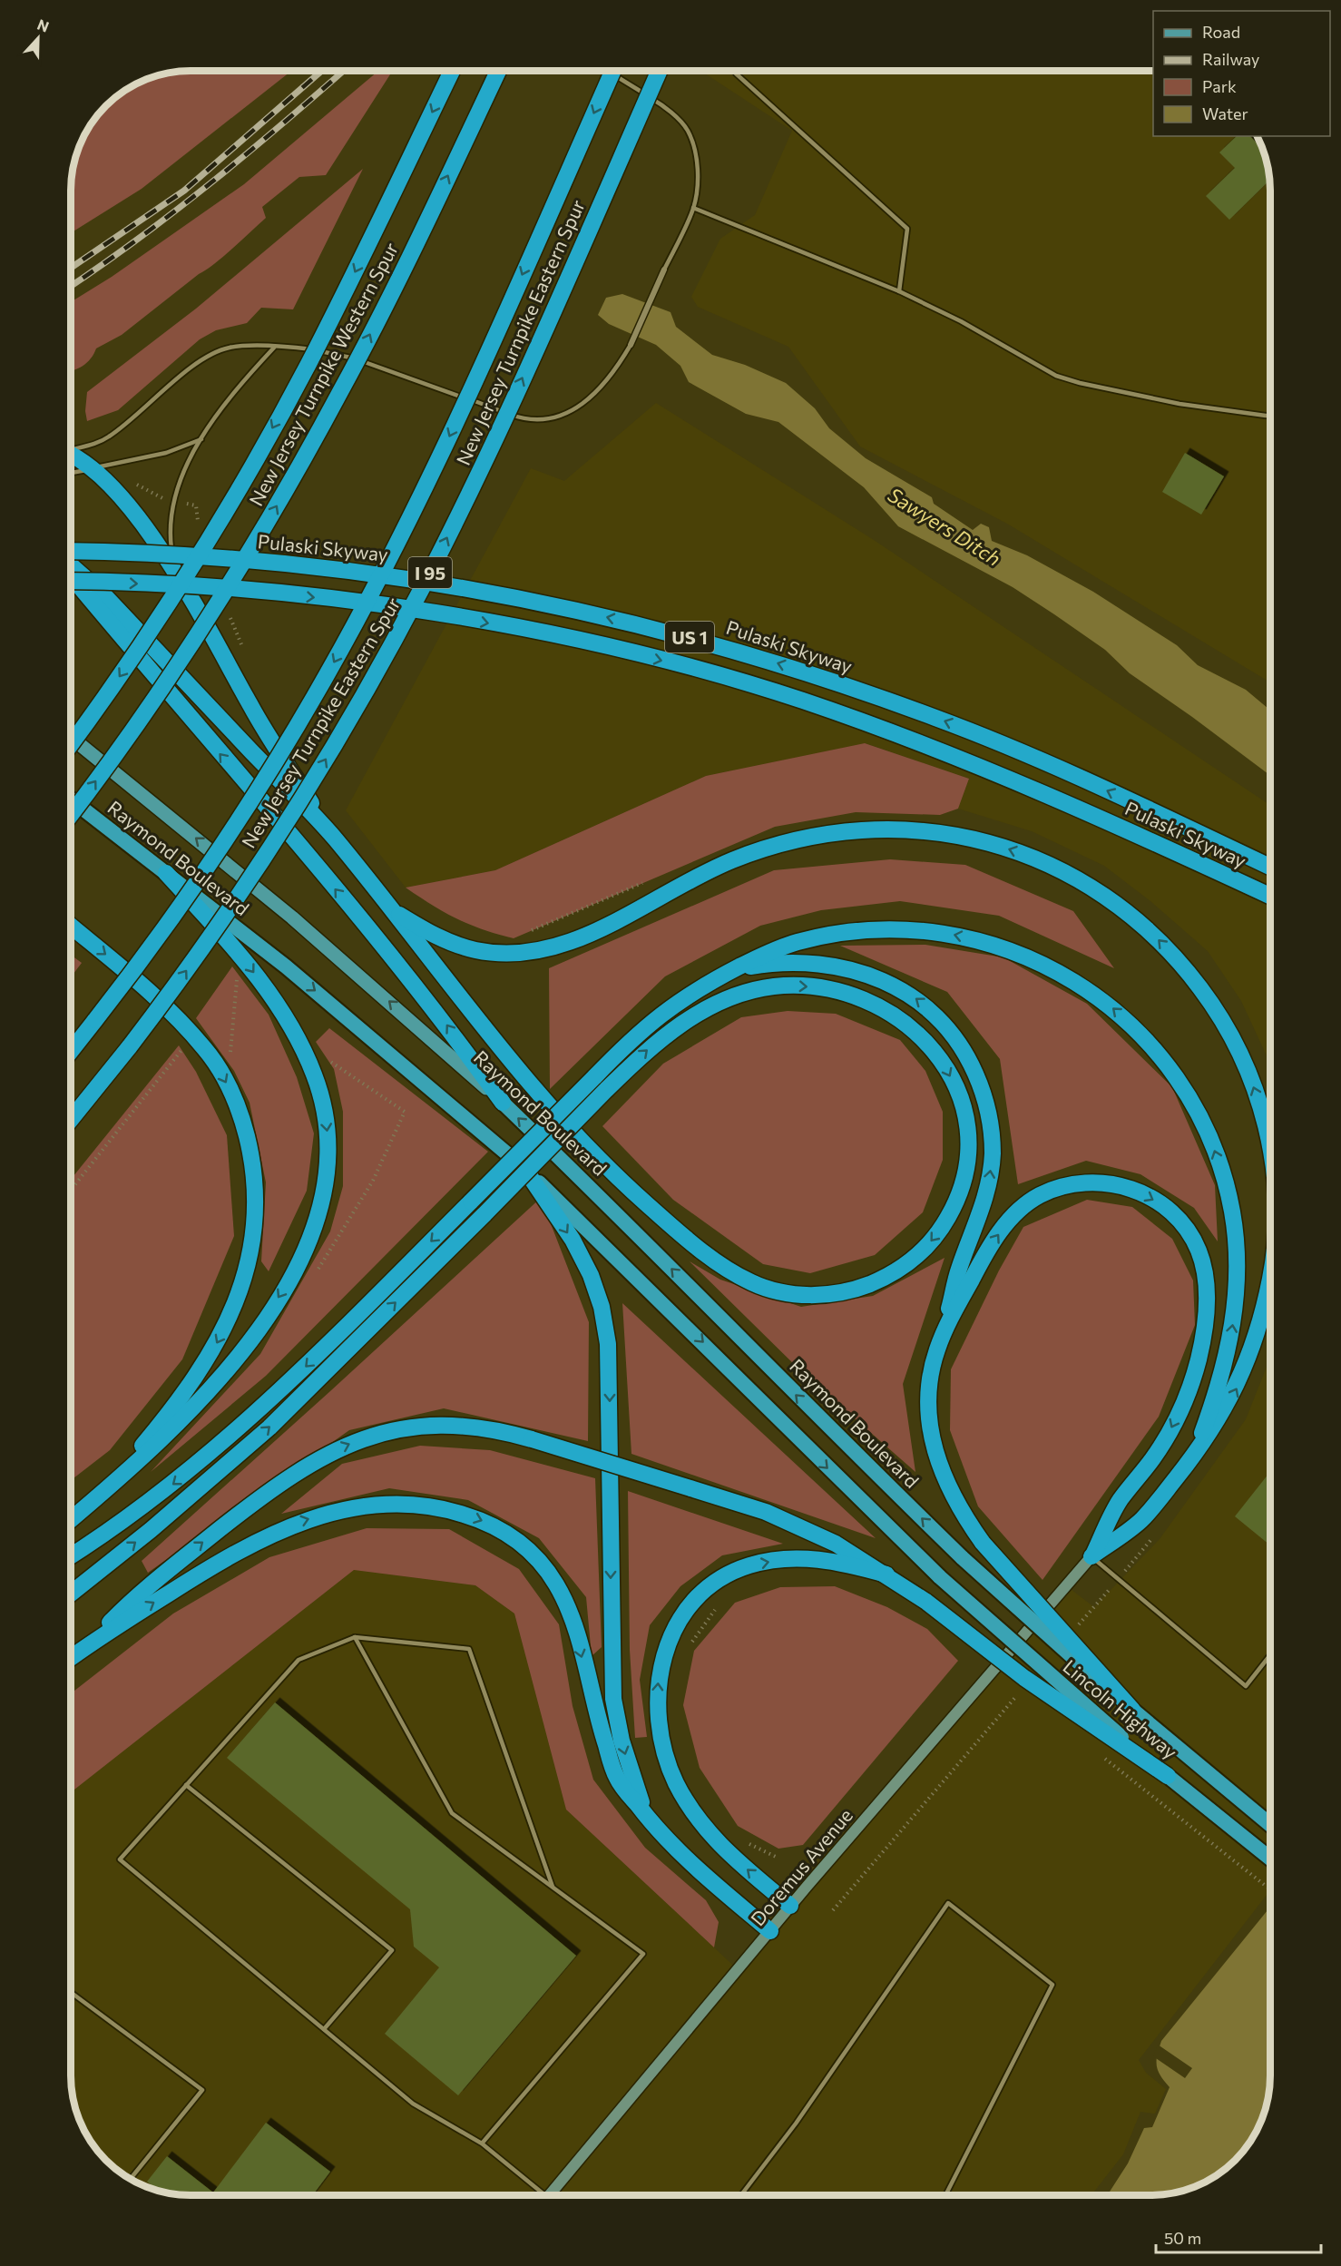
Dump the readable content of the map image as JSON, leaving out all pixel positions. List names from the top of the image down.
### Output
{
  "streets": {
    "highway": [
      "New Jersey Turnpike Eastern Spur",
      "New Jersey Turnpike Western Spur",
      "Pulaski Skyway",
      "I 95",
      "US 1",
      "Raymond Boulevard",
      "Lincoln Highway"
    ],
    "main road": ["Doremus Avenue"]
  },
  "crossings": [
    ["Raymond Boulevard", "Lincoln Highway"]
  ],
  "water": ["Sawyers Ditch"],
  "legend": [
    "Road",
    "Railway",
    "Park",
    "Water"
  ],
  "scale_bar": "50 m",
  "north": "top"
}
